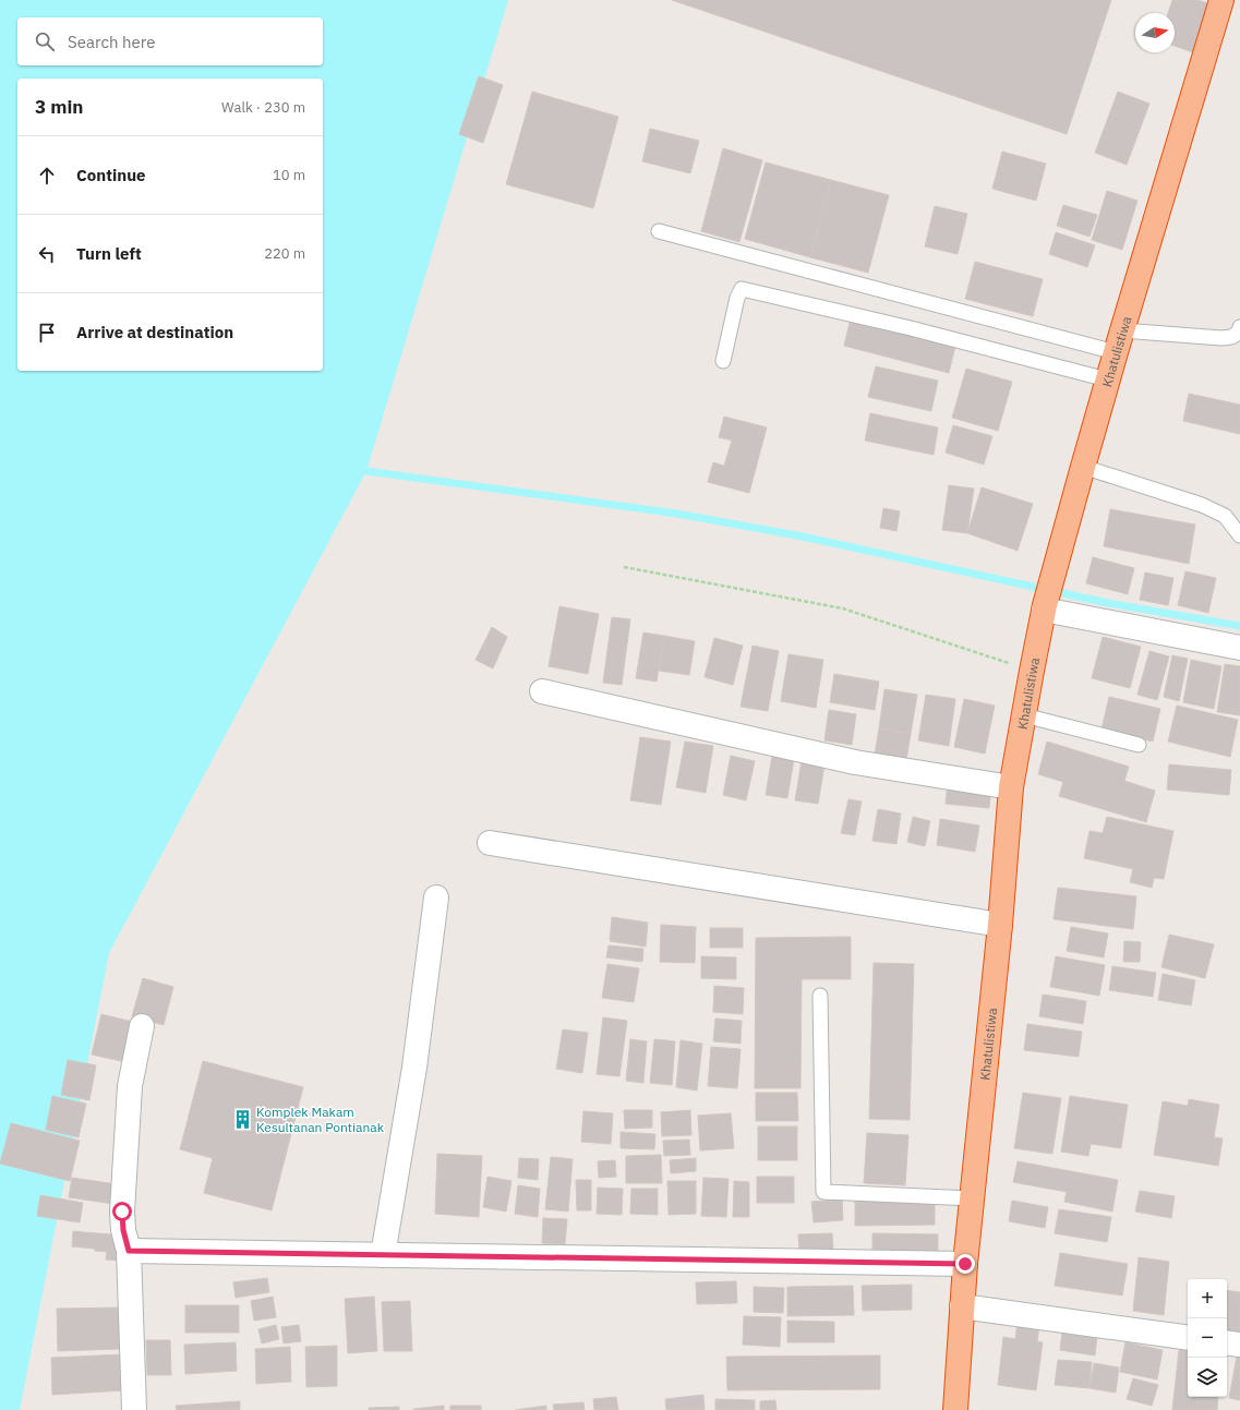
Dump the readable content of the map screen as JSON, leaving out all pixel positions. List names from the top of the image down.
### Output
{
  "streets": {
    "highway": ["Khatulistiwa"]
  },
  "places": {
    "building": ["Komplek Makam Kesultanan Pontianak"]
  },
  "north": "right",
  "page": {
    "search": "Search here",
    "heading": ["3 min", "Walk · 230 m"],
    "list": [
      ["Continue", "10 m"],
      ["Turn left", "220 m"],
      "Arrive at destination"
    ],
    "map_buttons": ["+", "−"]
  }
}
